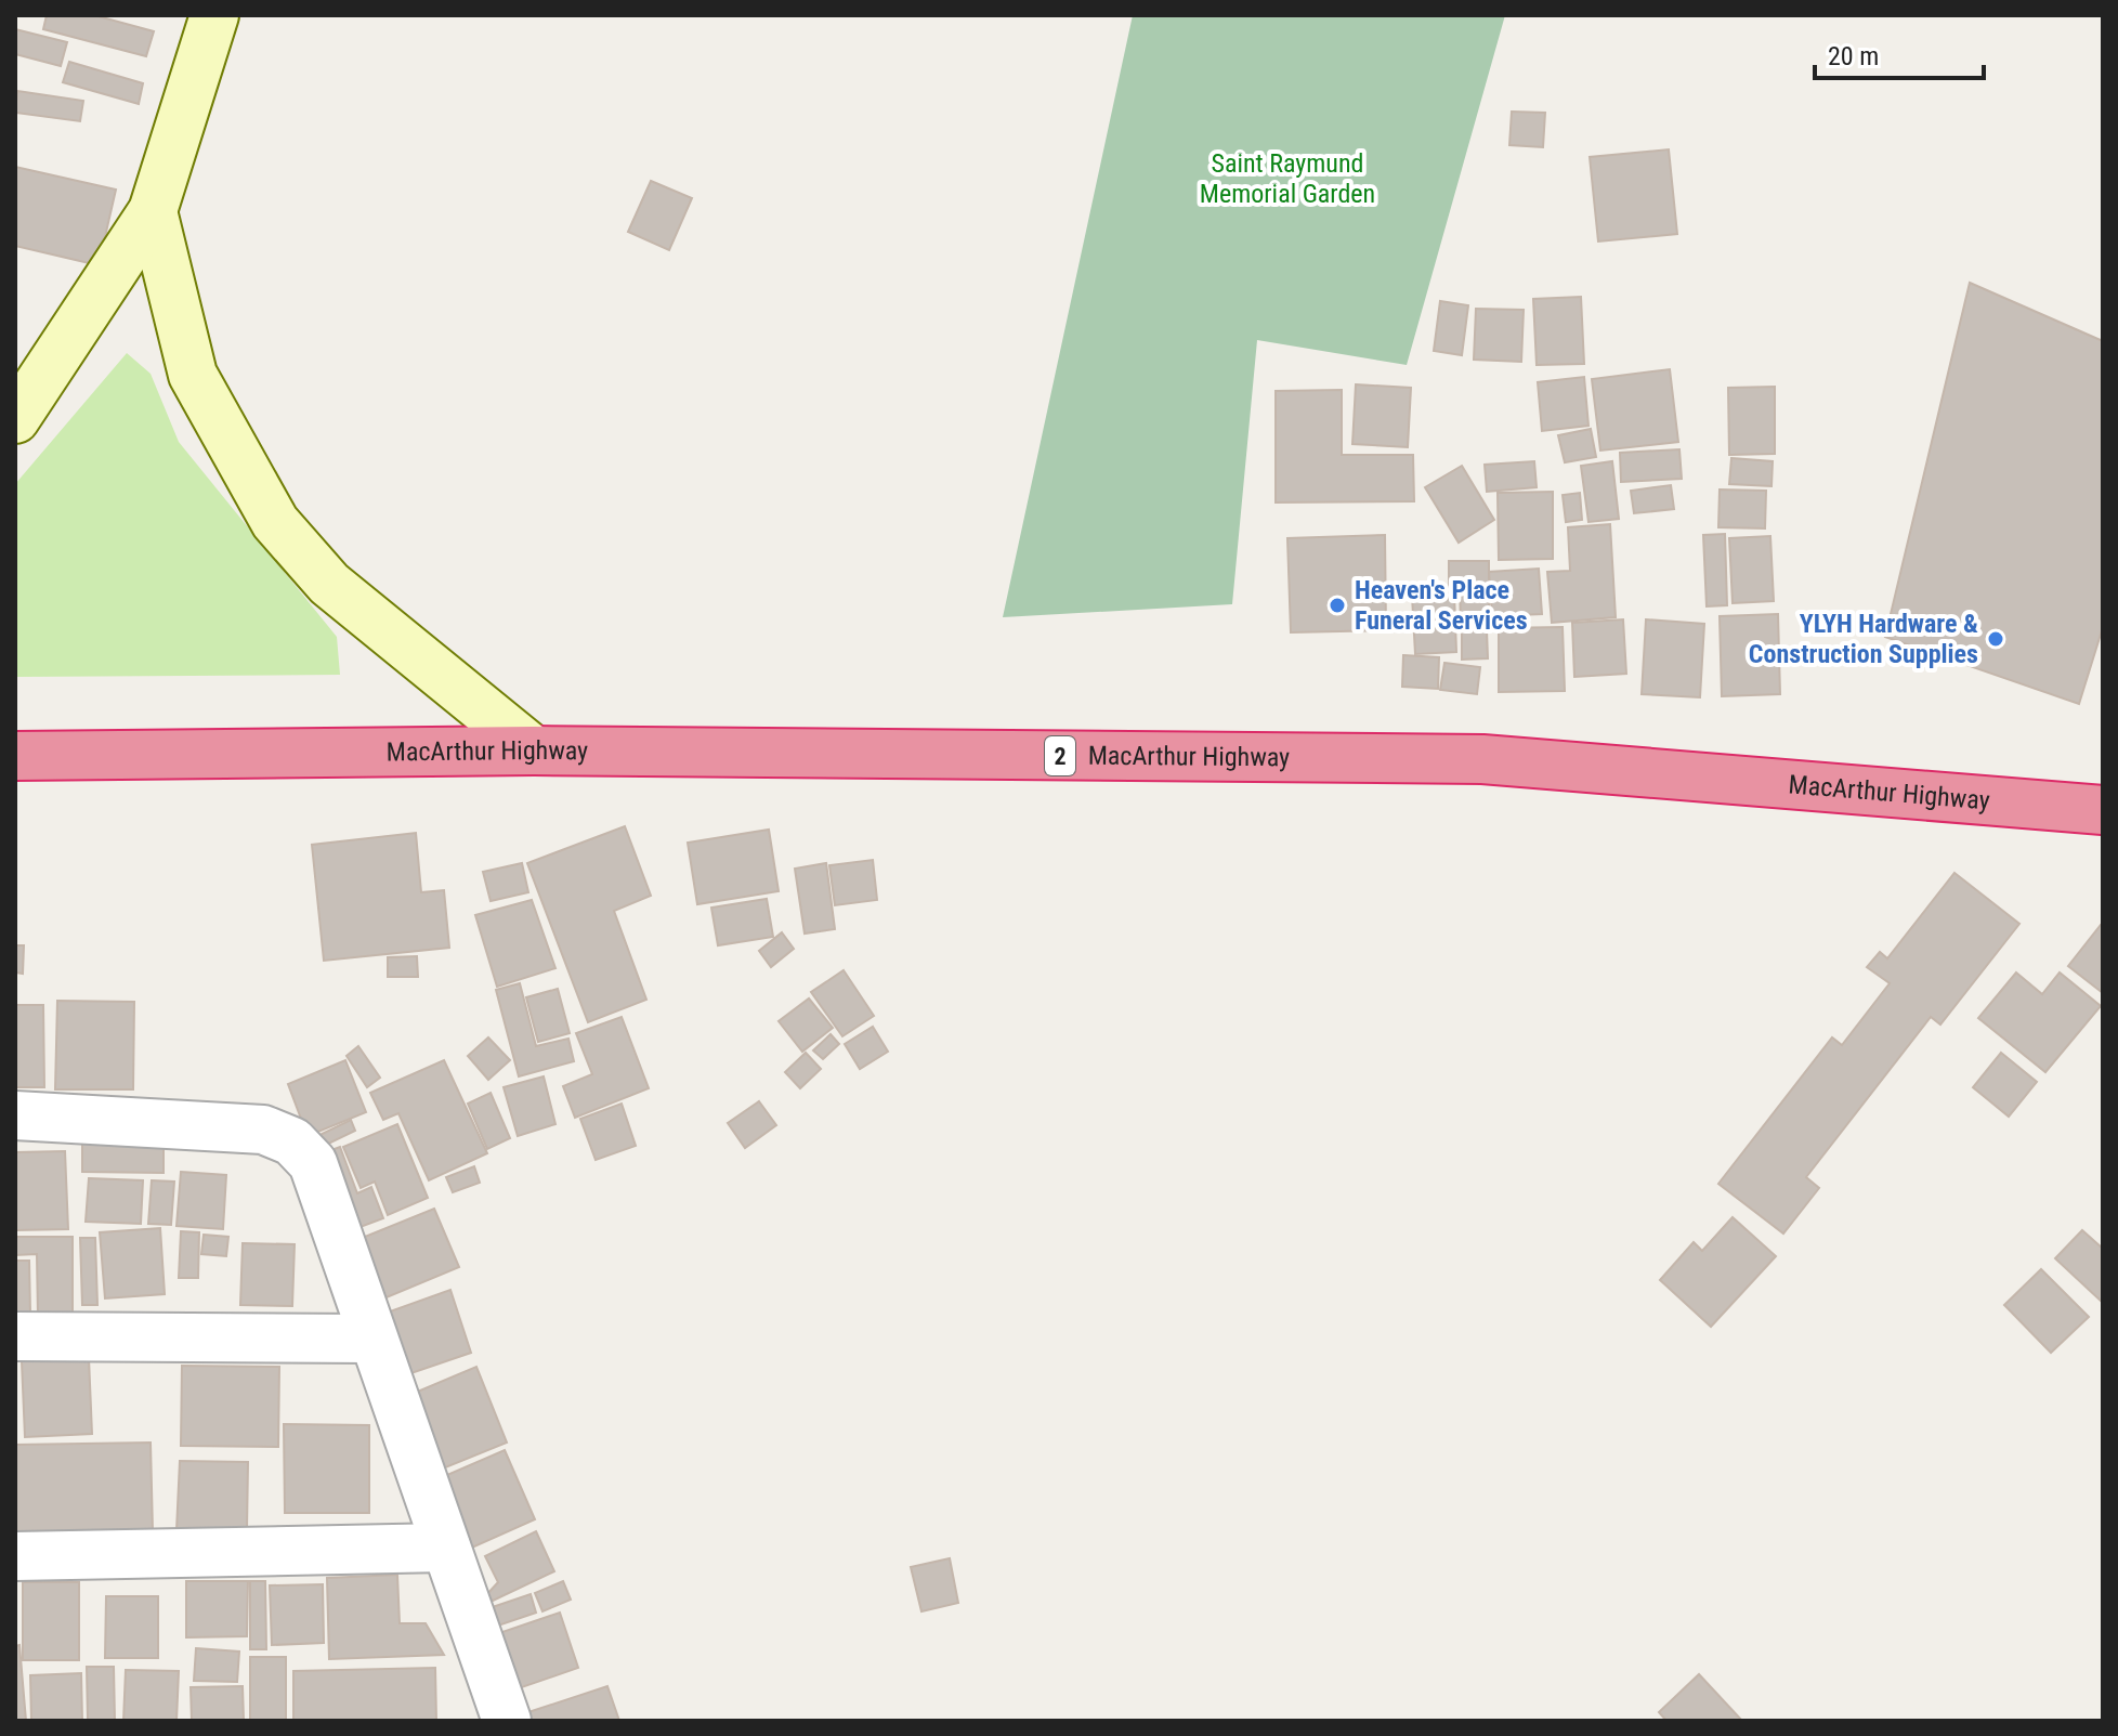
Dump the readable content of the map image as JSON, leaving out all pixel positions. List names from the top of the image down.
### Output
{
  "streets": {
    "highway": ["MacArthur Highway", "2"]
  },
  "parks": ["Saint Raymund Memorial Garden"],
  "places": ["Heaven's Place Funeral Services", "YLYH Hardware & Construction Supplies"],
  "scale_bar": "20 m"
}
